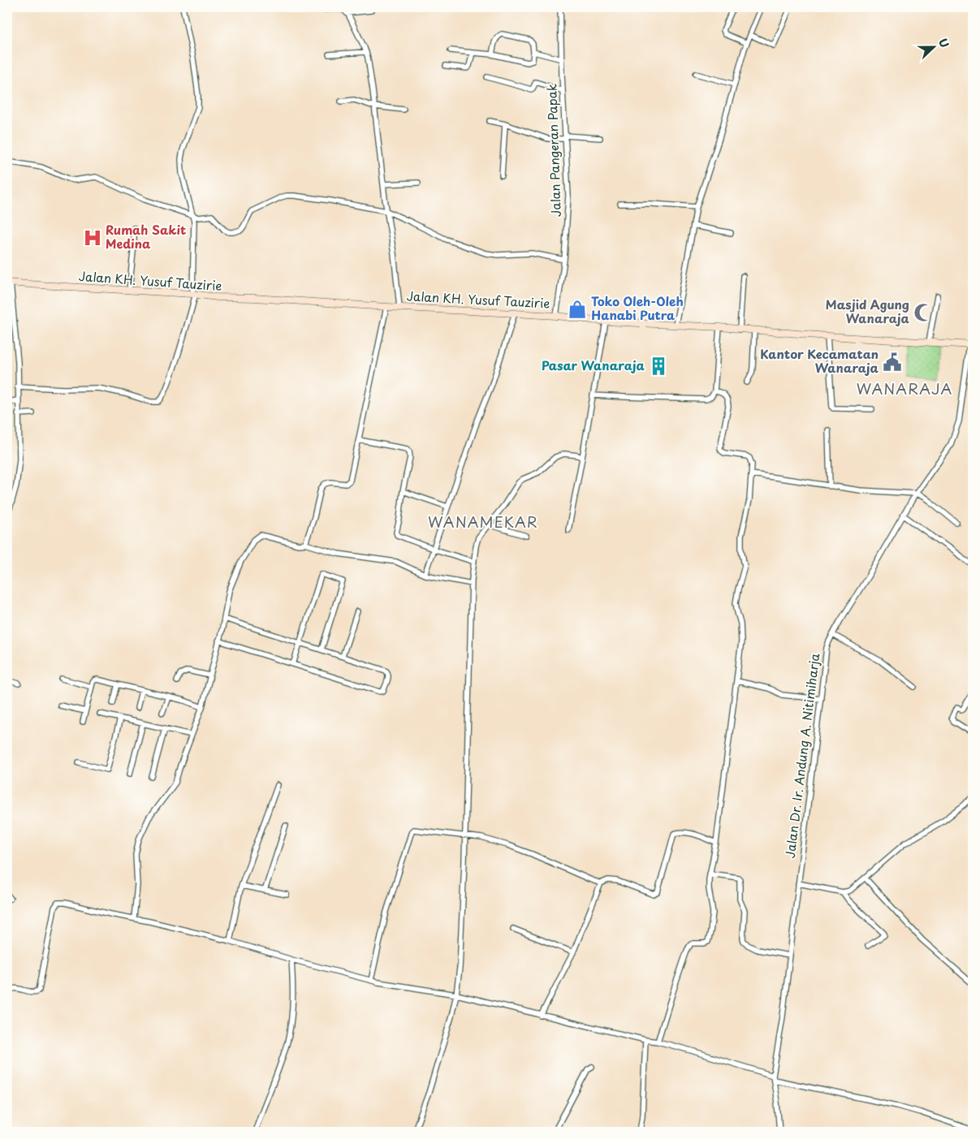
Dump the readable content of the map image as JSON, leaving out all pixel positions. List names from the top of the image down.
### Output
{
  "streets": {
    "main road": ["Jalan KH. Yusuf Tauzirie"],
    "street": ["Jalan Pangeran Papak", "Jalan Dr. Ir. Andung A. Nitimiharja"]
  },
  "crossings": [
    ["Jalan Pangeran Papak", "Jalan KH. Yusuf Tauzirie"],
    ["Jalan KH. Yusuf Tauzirie", "Jalan Dr. Ir. Andung A. Nitimiharja"]
  ],
  "districts": ["WANARAJA", "WANAMEKAR"],
  "places": {
    "hospital": ["Rumah Sakit Medina"],
    "shop": ["Toko Oleh-Oleh Hanabi Putra"],
    "mosque": ["Masjid Agung Wanaraja"],
    "public building": ["Kantor Kecamatan Wanaraja"],
    "building": ["Pasar Wanaraja"]
  },
  "north": "right"
}
